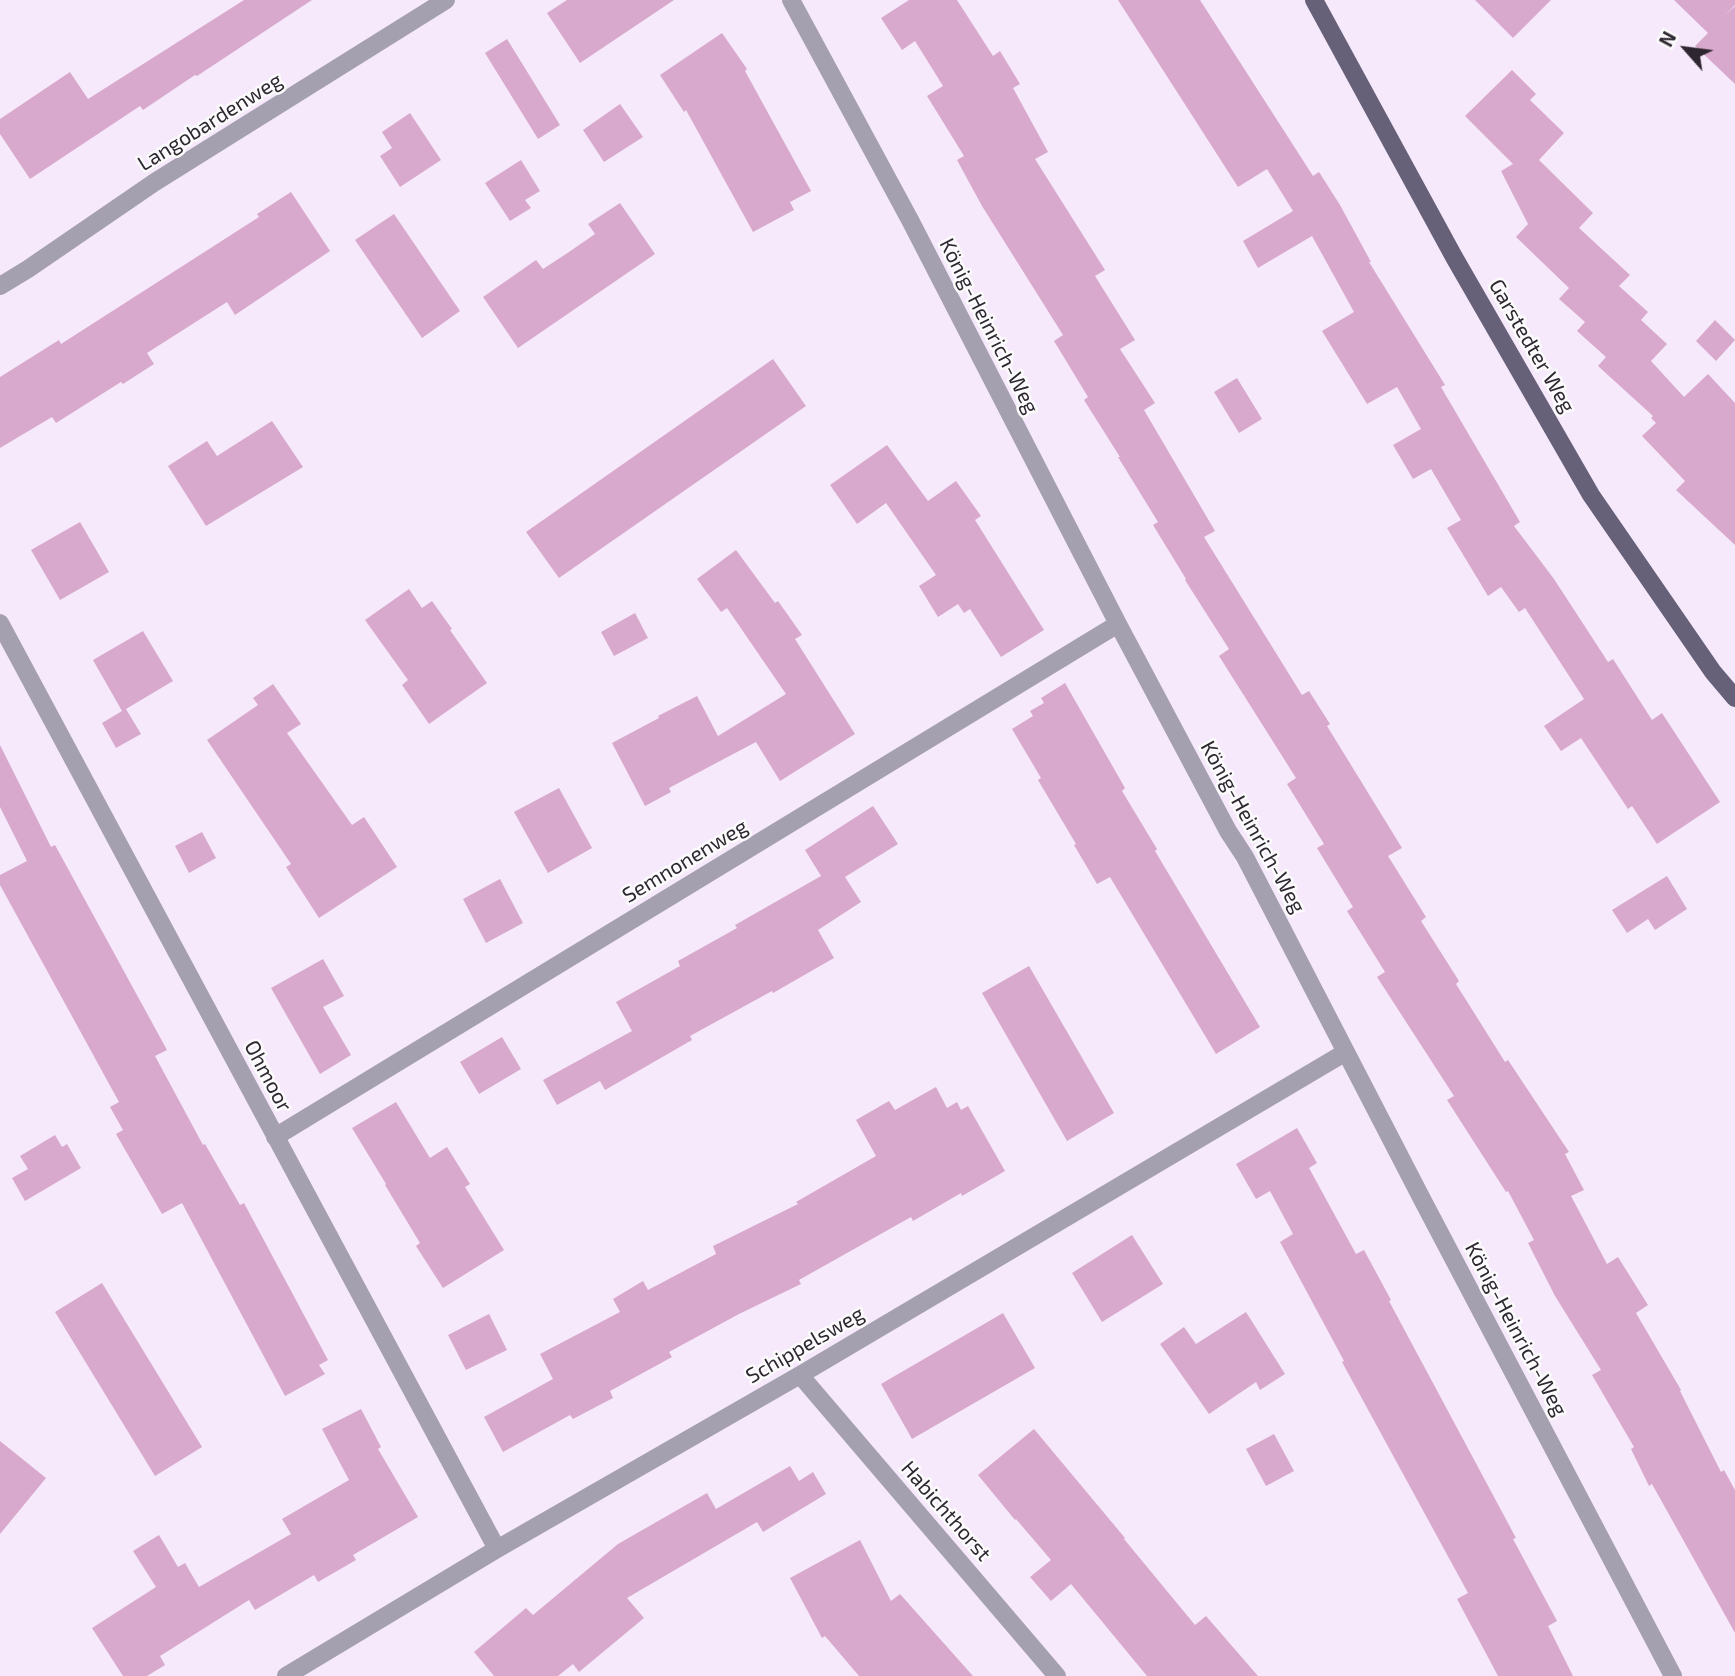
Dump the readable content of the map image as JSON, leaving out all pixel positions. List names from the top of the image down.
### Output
{
  "streets": {
    "main road": ["Garstedter Weg"],
    "street": [
      "Langobardenweg",
      "König-Heinrich-Weg",
      "Semnonenweg",
      "Ohmoor",
      "Schippelsweg",
      "Habichthorst"
    ]
  },
  "crossings": [
    ["König-Heinrich-Weg", "Semnonenweg"],
    ["König-Heinrich-Weg", "Schippelsweg"],
    ["Semnonenweg", "Ohmoor"],
    ["Ohmoor", "Schippelsweg"],
    ["Schippelsweg", "Habichthorst"]
  ],
  "north": "top left"
}
